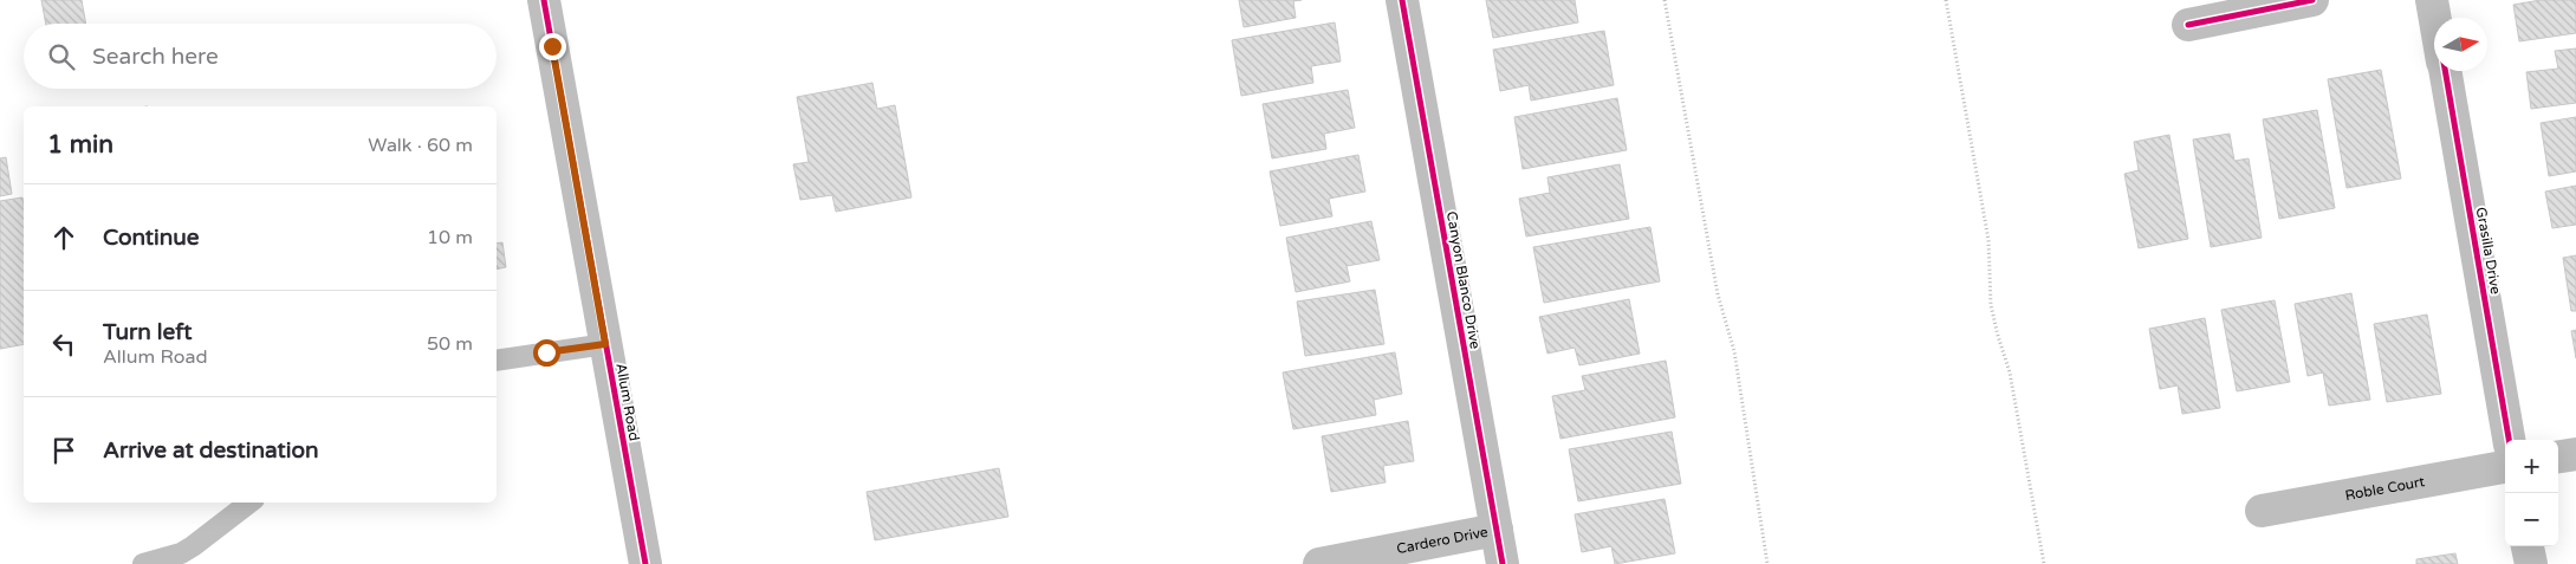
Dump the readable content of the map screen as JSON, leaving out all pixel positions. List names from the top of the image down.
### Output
{
  "streets": {
    "street": [
      "Grasilla Drive",
      "Canyon Blanco Drive",
      "Allum Road",
      "Roble Court",
      "Cardero Drive"
    ]
  },
  "crossings": [
    ["Canyon Blanco Drive", "Cardero Drive"]
  ],
  "north": "right",
  "page": {
    "search": "Search here",
    "heading": ["1 min", "Walk · 60 m"],
    "list": [
      ["Continue", "10 m"],
      ["Turn left", "Allum Road", "50 m"],
      "Arrive at destination"
    ],
    "map_buttons": ["+", "−"]
  }
}
